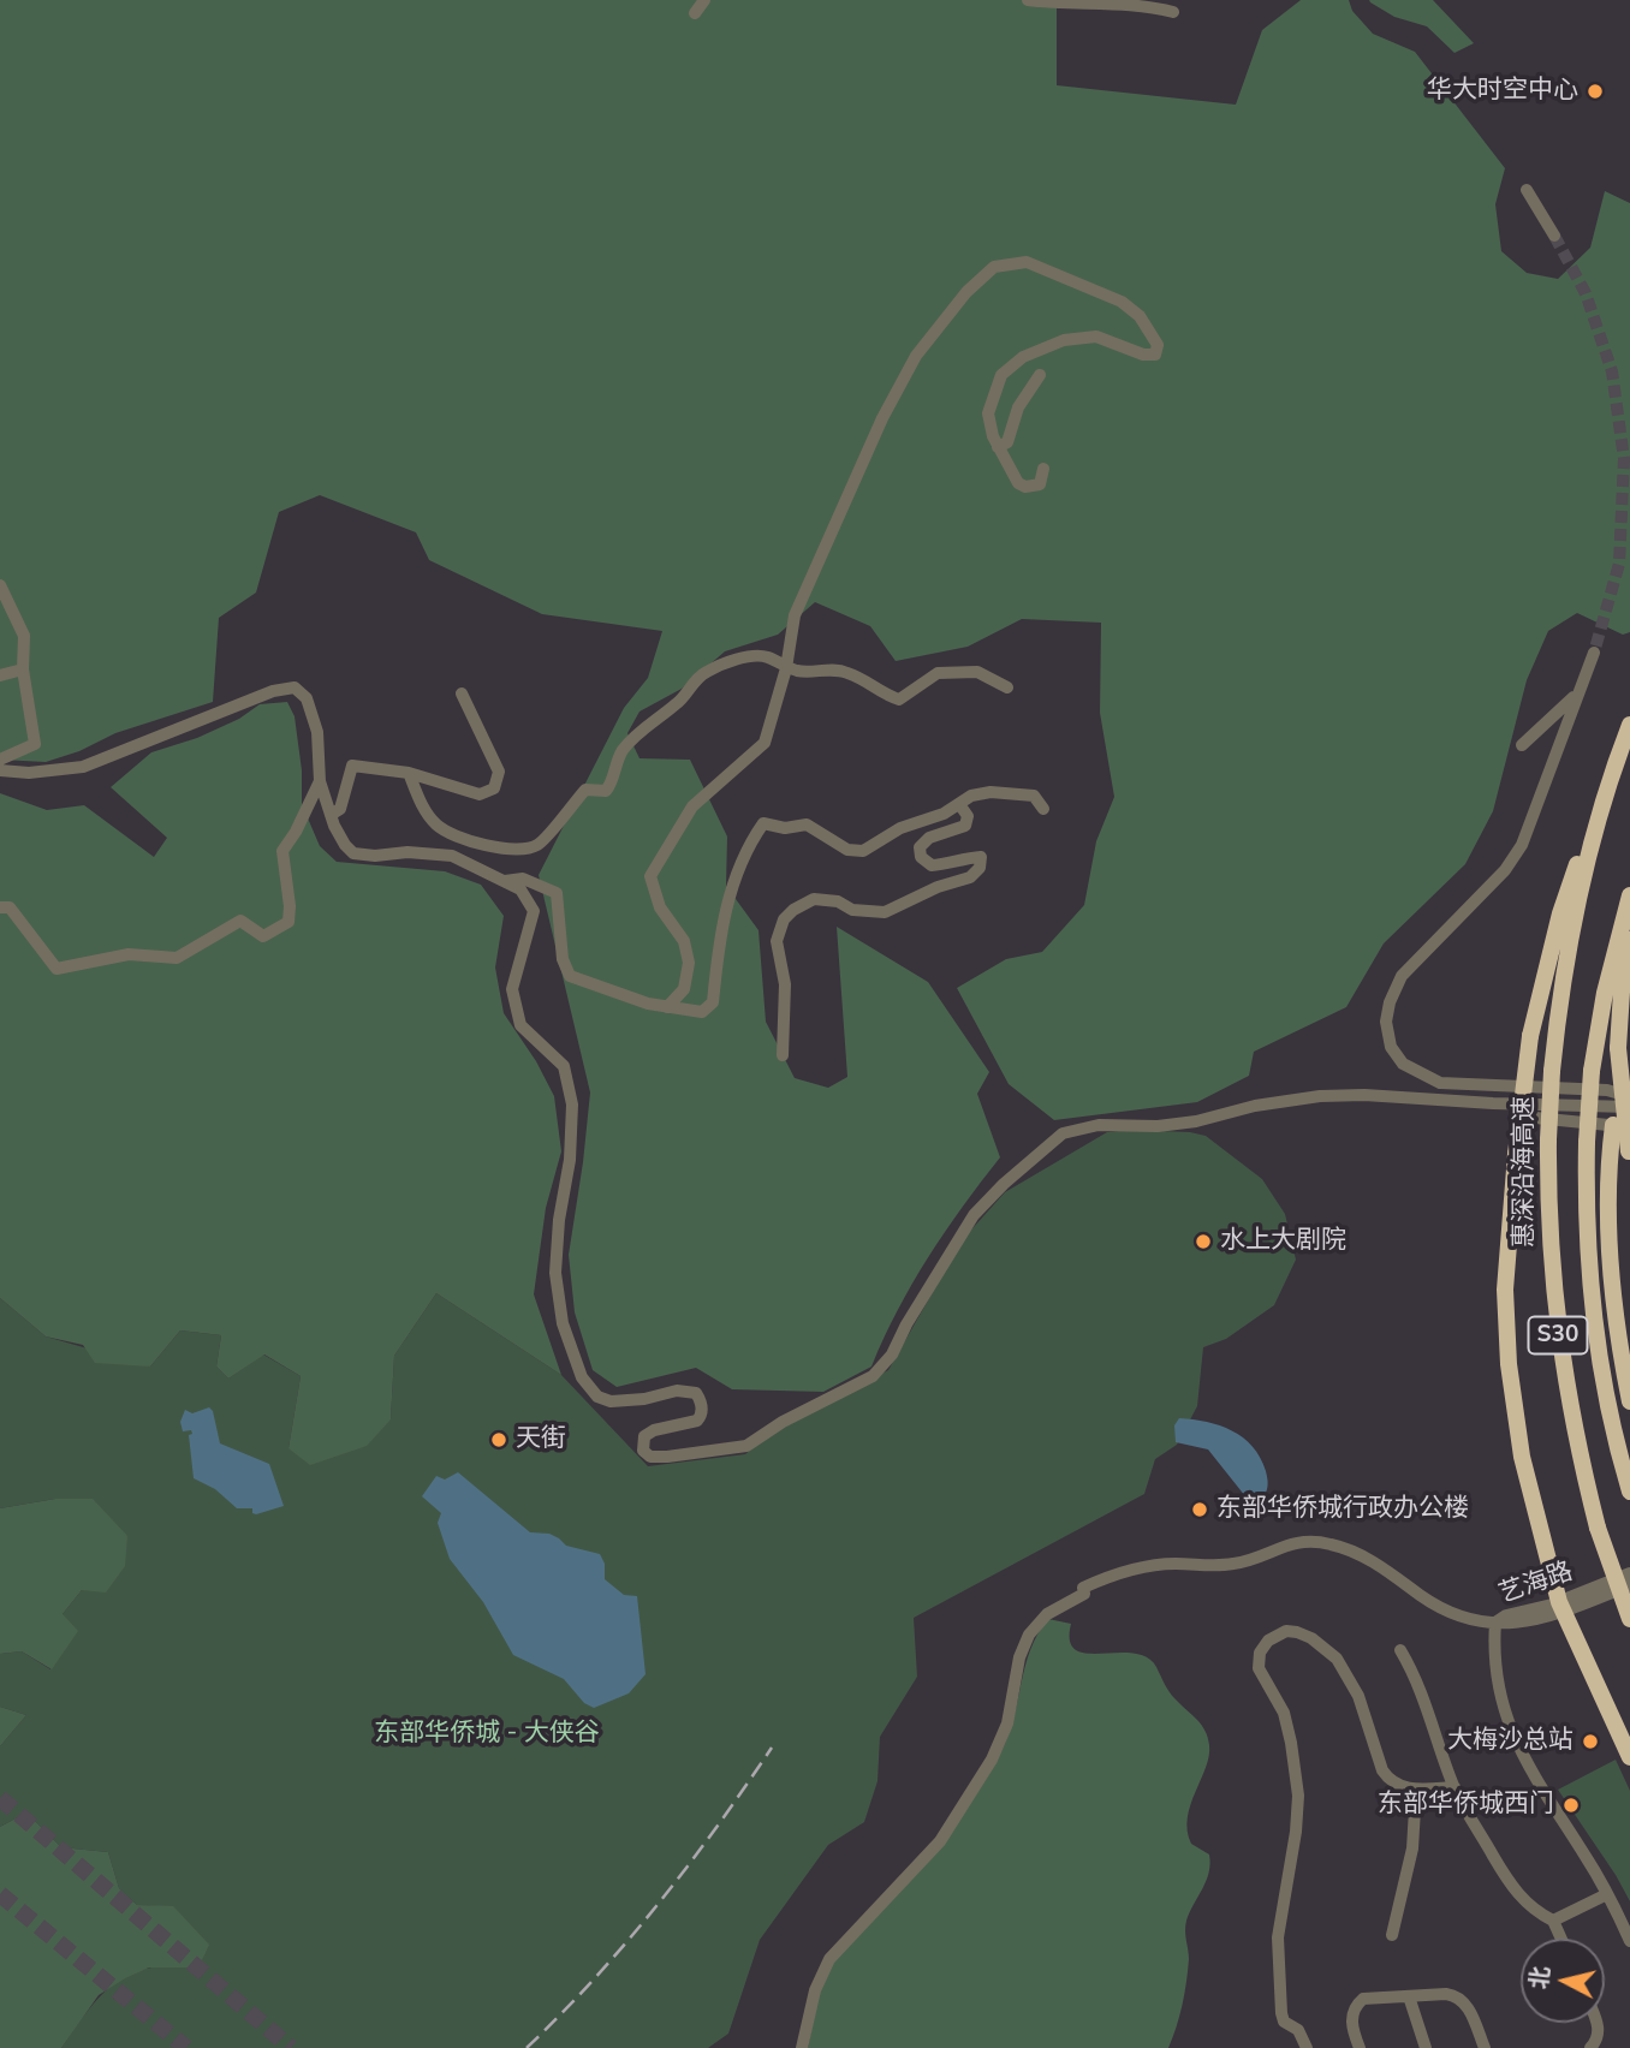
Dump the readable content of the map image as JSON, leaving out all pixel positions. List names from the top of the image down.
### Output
{
  "streets": {
    "highway": ["惠深沿海高速", "S30"],
    "street": ["艺海路"]
  },
  "parks": ["东部华侨城 - 大侠谷"],
  "places": [
    "华大时空中心",
    "水上大剧院",
    "天街",
    "东部华侨城行政办公楼",
    "大梅沙总站",
    "东部华侨城西门"
  ],
  "north": "left"
}
